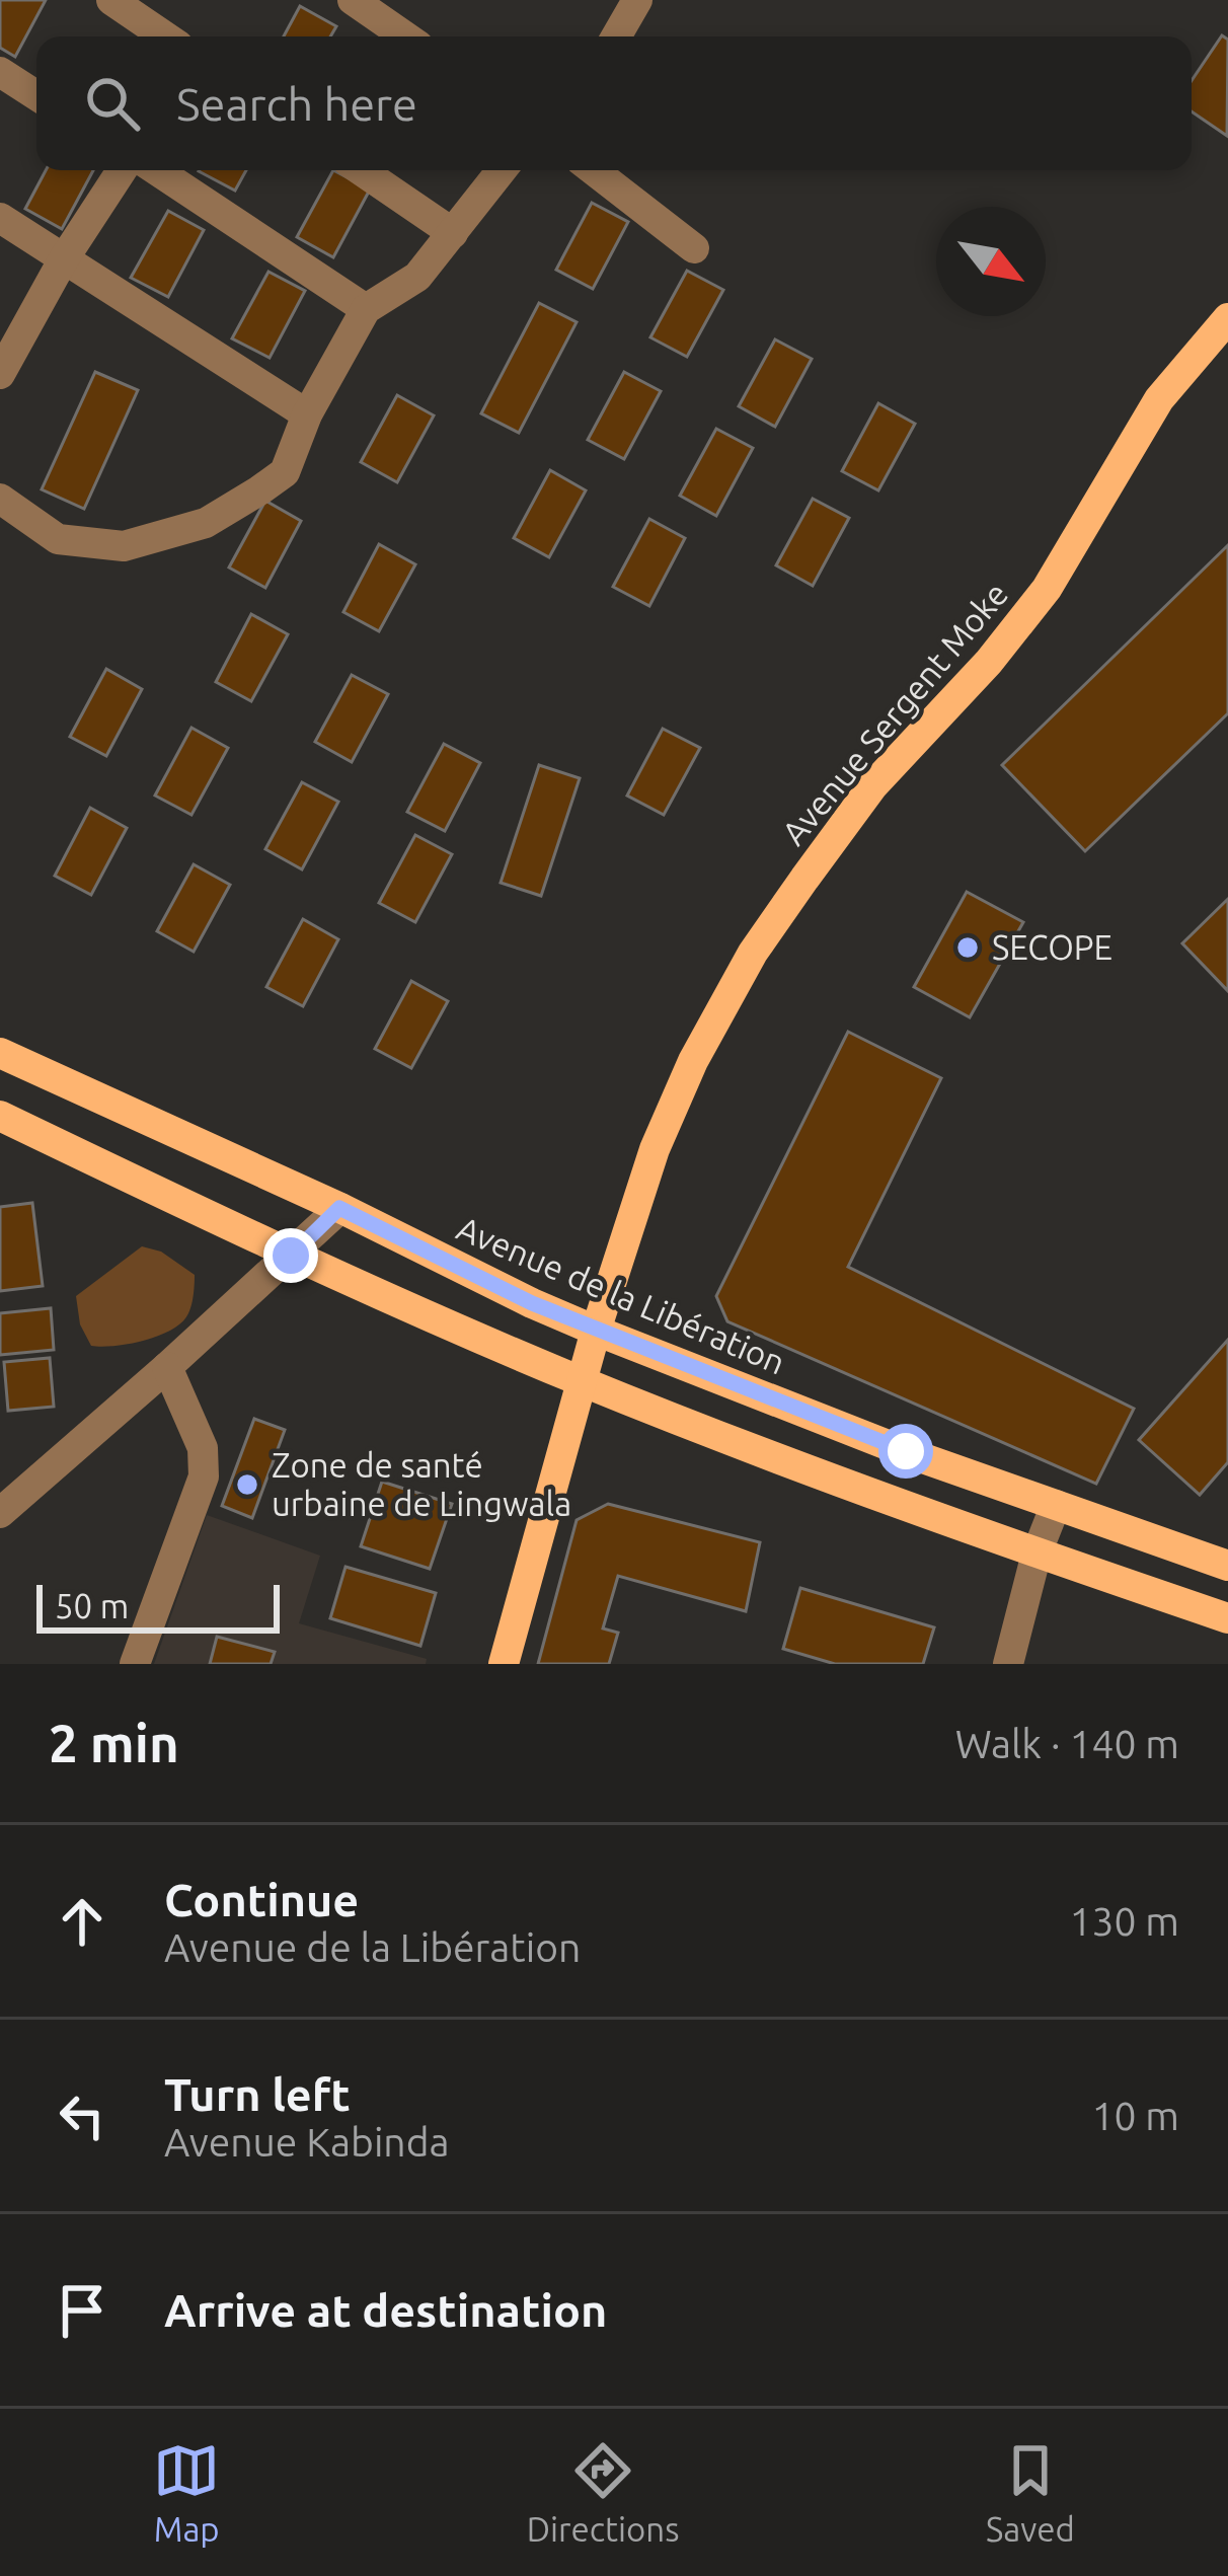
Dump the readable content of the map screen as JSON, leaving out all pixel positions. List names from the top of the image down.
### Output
{
  "streets": {
    "main road": ["Avenue Sergent Moke", "Avenue de la Libération"]
  },
  "crossings": [
    ["Avenue Sergent Moke", "Avenue de la Libération"]
  ],
  "places": ["SECOPE", "Zone de santé urbaine de Lingwala"],
  "scale_bar": "50 m",
  "north": "bottom right",
  "page": {
    "search": "Search here",
    "scale": "50 m",
    "heading": ["2 min", "Walk · 140 m"],
    "list": [
      ["Continue", "Avenue de la Libération", "130 m"],
      ["Turn left", "Avenue Kabinda", "10 m"],
      "Arrive at destination"
    ],
    "nav": ["Map", "Directions", "Saved"]
  }
}
